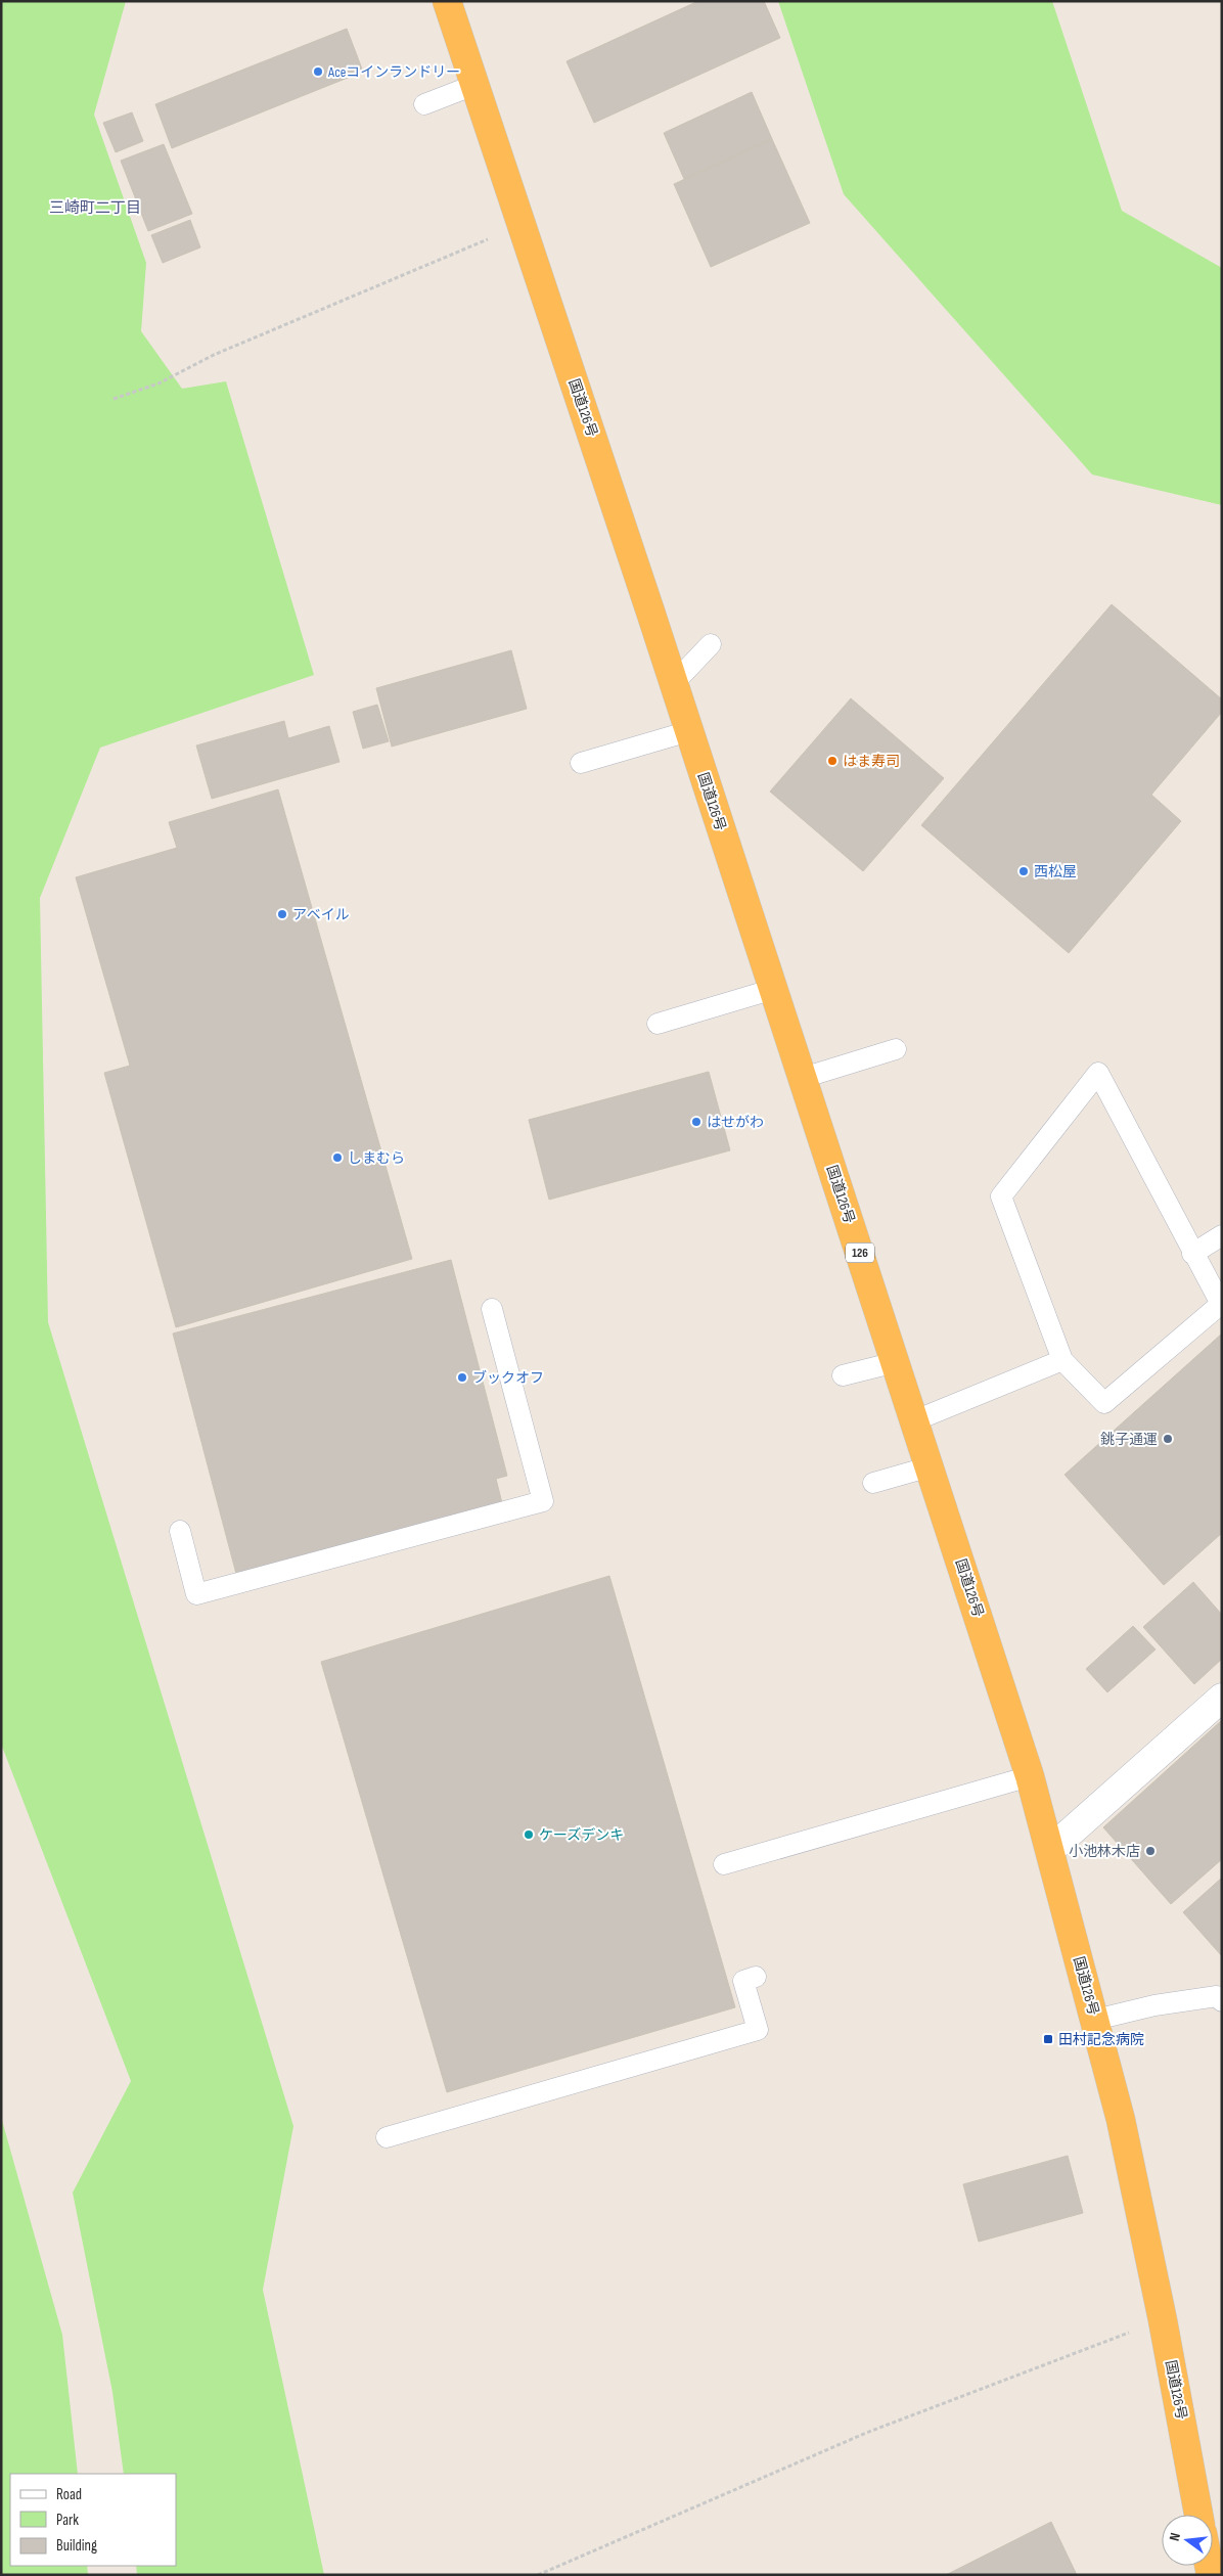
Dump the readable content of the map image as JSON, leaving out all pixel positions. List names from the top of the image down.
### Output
{
  "streets": {
    "highway": ["国道126号", "126"]
  },
  "districts": ["三崎町二丁目"],
  "places": {
    "other": [
      "Aceコインランドリー",
      "はま寿司",
      "西松屋",
      "アベイル",
      "はせがわ",
      "しまむら",
      "ブックオフ",
      "銚子通運",
      "ケーズデンキ",
      "小池林木店"
    ],
    "transit": ["田村記念病院"]
  },
  "legend": ["Road", "Park", "Building"],
  "north": "left"
}
